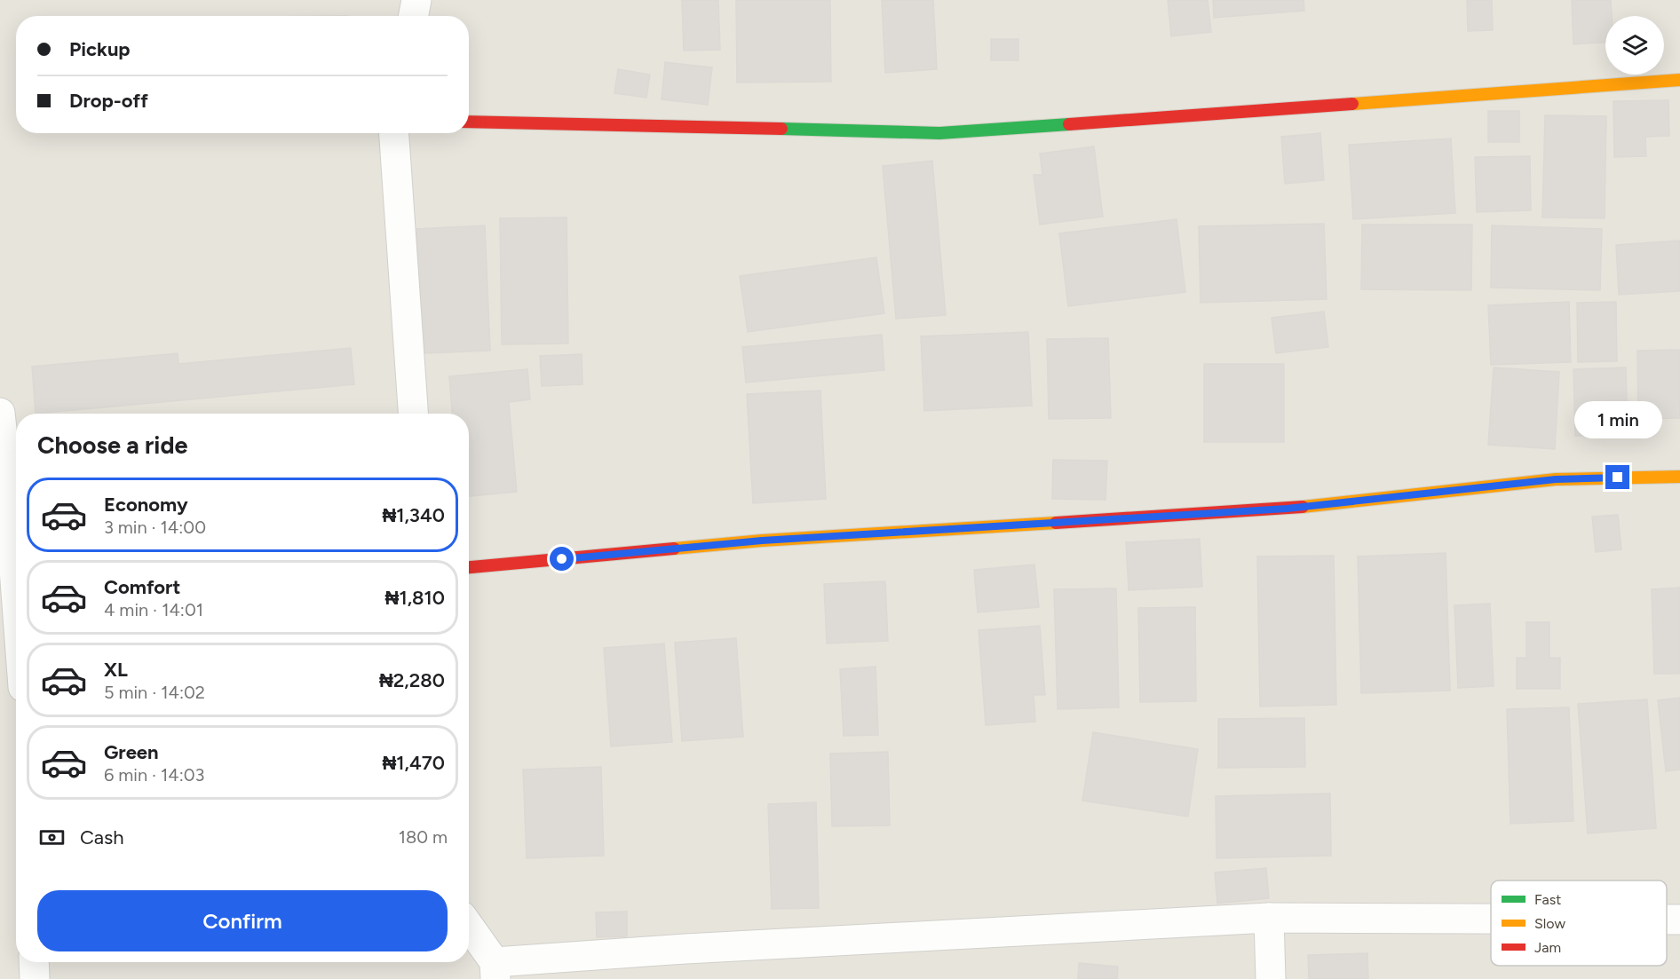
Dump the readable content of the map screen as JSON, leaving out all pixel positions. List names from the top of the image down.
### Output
{
  "legend": ["Fast", "Slow", "Jam"],
  "page": {
    "banner": ["Pickup", "Drop-off"],
    "bubble": "1 min",
    "heading": "Choose a ride",
    "list": [
      {
        "name": "Economy",
        "note": "3 min · 14:00",
        "value": "₦1,340"
      },
      {
        "name": "Comfort",
        "note": "4 min · 14:01",
        "value": "₦1,810"
      },
      {
        "name": "XL",
        "note": "5 min · 14:02",
        "value": "₦2,280"
      },
      {
        "name": "Green",
        "note": "6 min · 14:03",
        "value": "₦1,470"
      }
    ],
    "pay": ["Cash", "180 m"],
    "buttons": "Confirm"
  }
}
